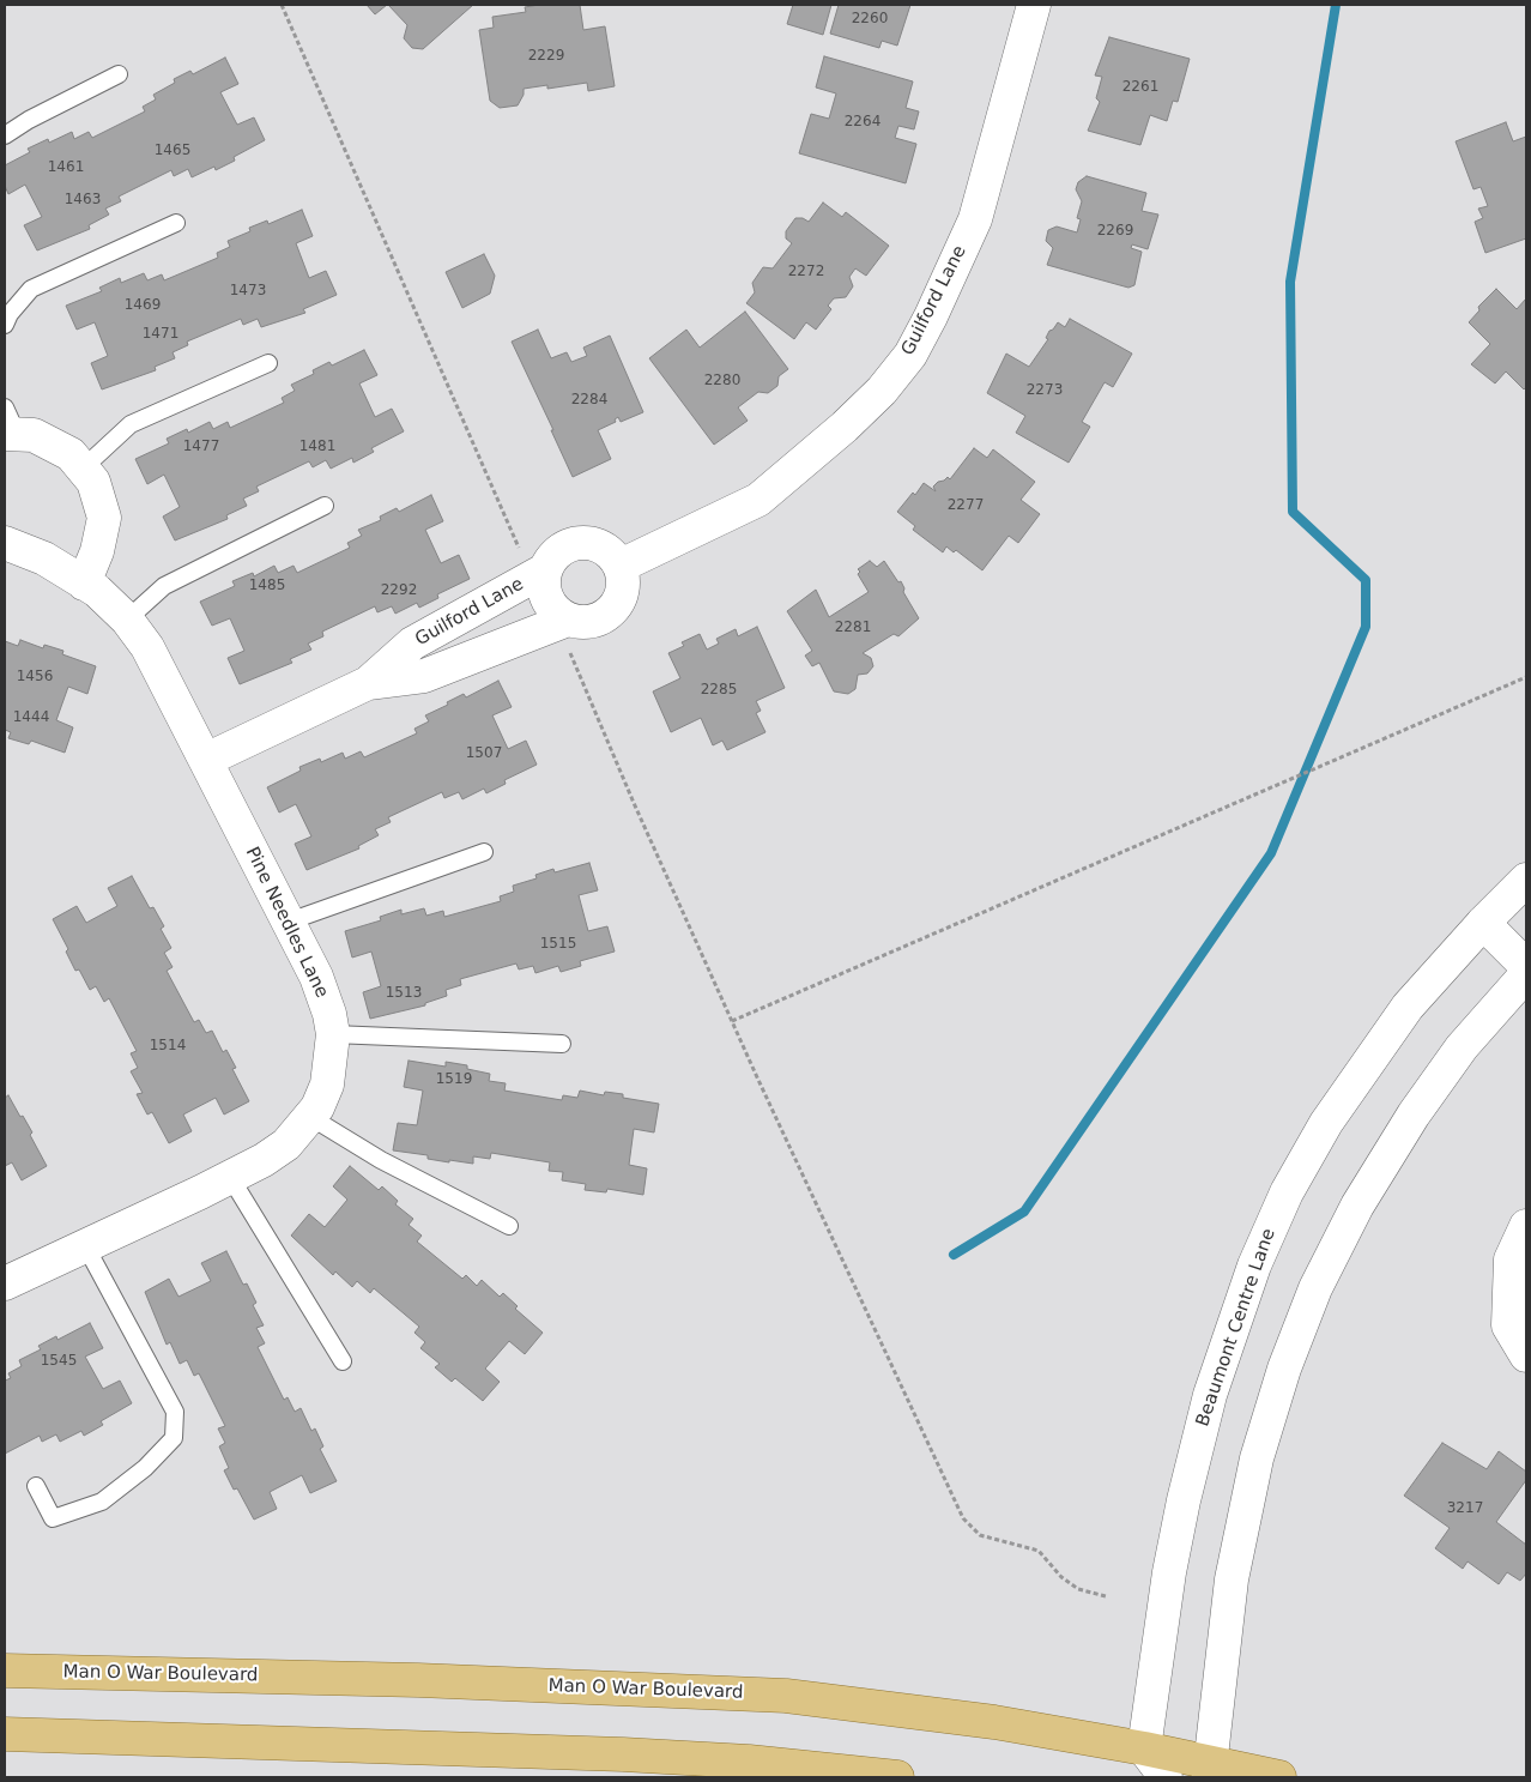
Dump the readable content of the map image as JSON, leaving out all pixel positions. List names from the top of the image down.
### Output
{
  "streets": {
    "main road": ["Man O War Boulevard"],
    "street": ["Guilford Lane", "Pine Needles Lane", "Beaumont Centre Lane"]
  },
  "crossings": [
    ["Guilford Lane", "Pine Needles Lane"],
    ["Beaumont Centre Lane", "Man O War Boulevard"]
  ],
  "house_numbers": [
    "2260",
    "2229",
    "2261",
    "2264",
    "1465",
    "1461",
    "1463",
    "2269",
    "2272",
    "1473",
    "1469",
    "1471",
    "2280",
    "2273",
    "2284",
    "1477",
    "1481",
    "2277",
    "1485",
    "2292",
    "2281",
    "1456",
    "2285",
    "1444",
    "1507",
    "1515",
    "1513",
    "1514",
    "1519",
    "1545",
    "3217"
  ]
}
